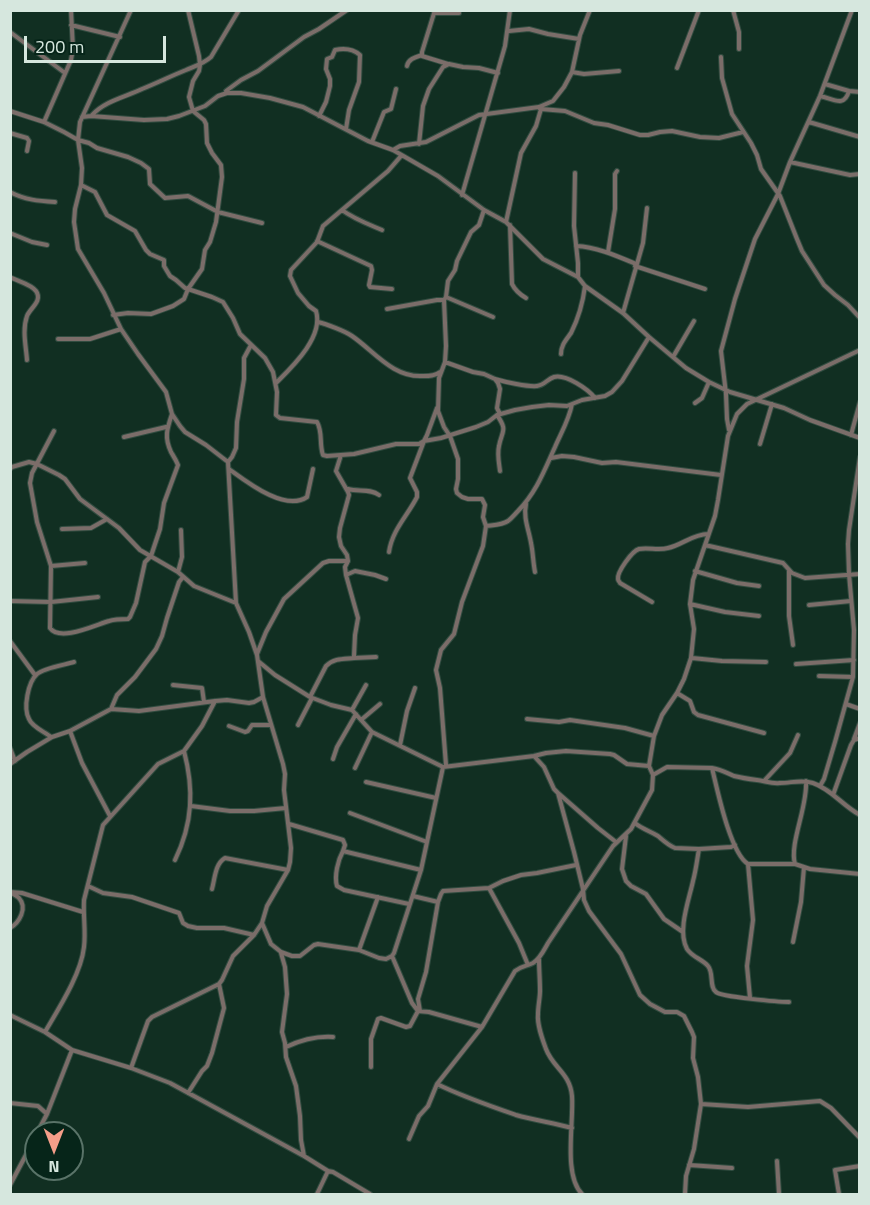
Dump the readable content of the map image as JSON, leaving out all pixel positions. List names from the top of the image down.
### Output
{
  "scale_bar": "200 m",
  "north": "bottom"
}
